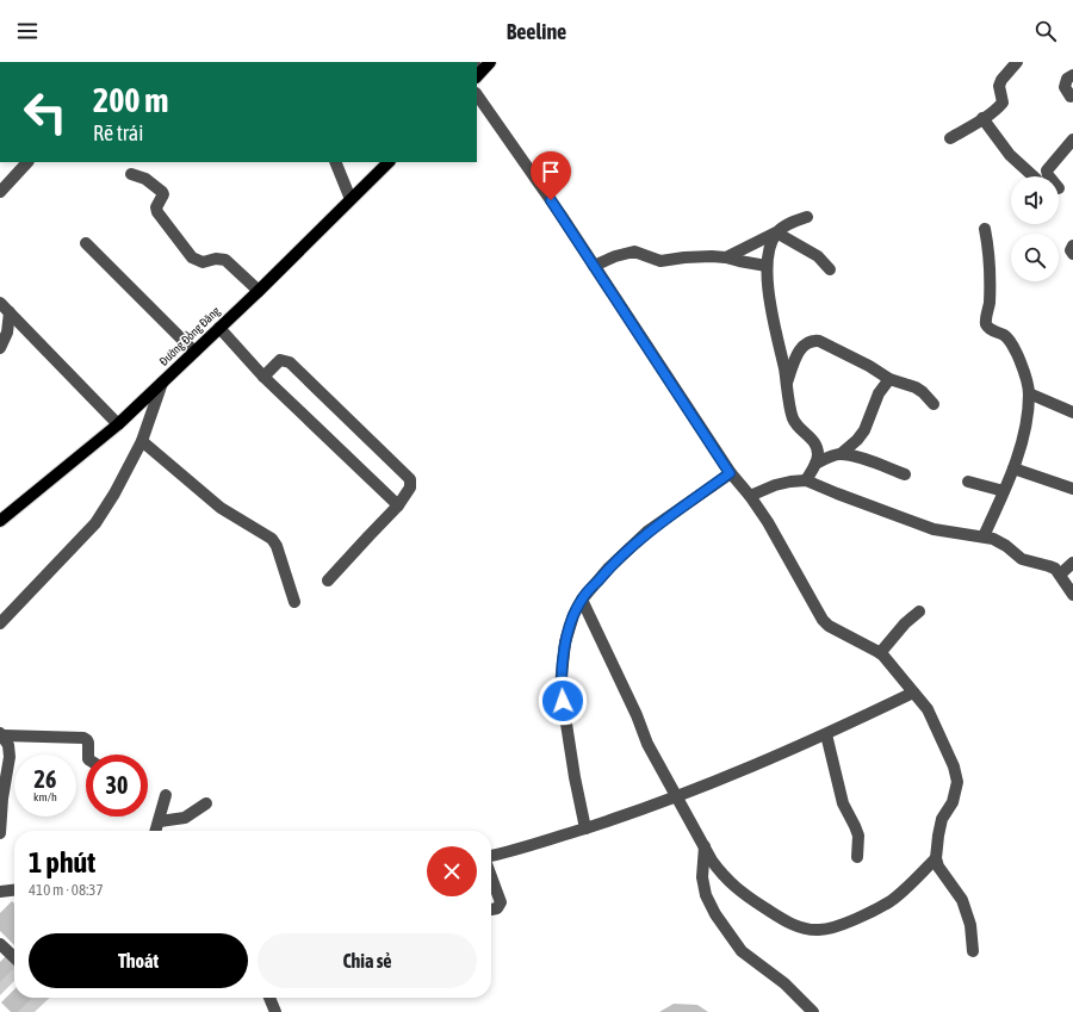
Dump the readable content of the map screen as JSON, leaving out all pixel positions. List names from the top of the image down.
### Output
{
  "streets": {
    "main road": ["Đường Đồng Đăng"]
  },
  "page": {
    "header": "Beeline",
    "turn": ["200 m", "Rẽ trái"],
    "speed": "26 km/h",
    "limit": "30",
    "heading": ["1 phút", "410 m · 08:37"],
    "buttons": ["Thoát", "Chia sẻ"]
  }
}
